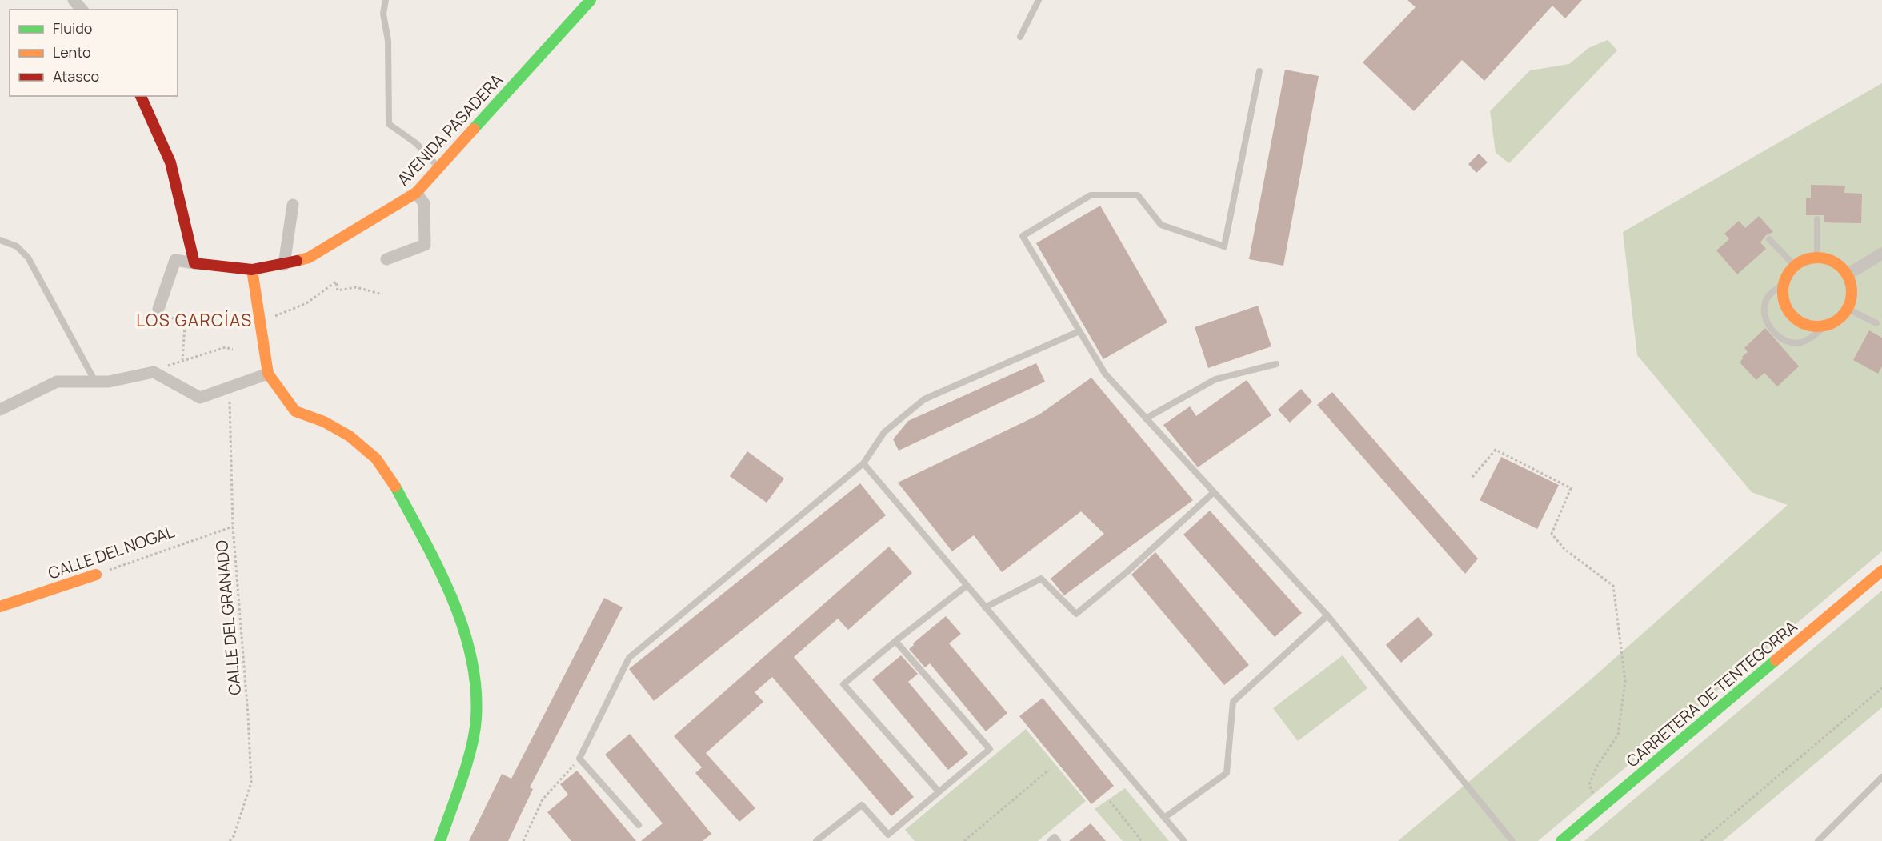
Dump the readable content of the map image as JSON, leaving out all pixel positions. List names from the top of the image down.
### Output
{
  "streets": {
    "street": ["AVENIDA PASADERA", "CALLE DEL NOGAL", "CARRETERA DE TENTEGORRA"],
    "path": ["CALLE DEL GRANADO"]
  },
  "crossings": [
    ["CALLE DEL NOGAL", "CALLE DEL GRANADO"]
  ],
  "districts": ["LOS GARCÍAS"],
  "legend": ["Fluido", "Lento", "Atasco"]
}
